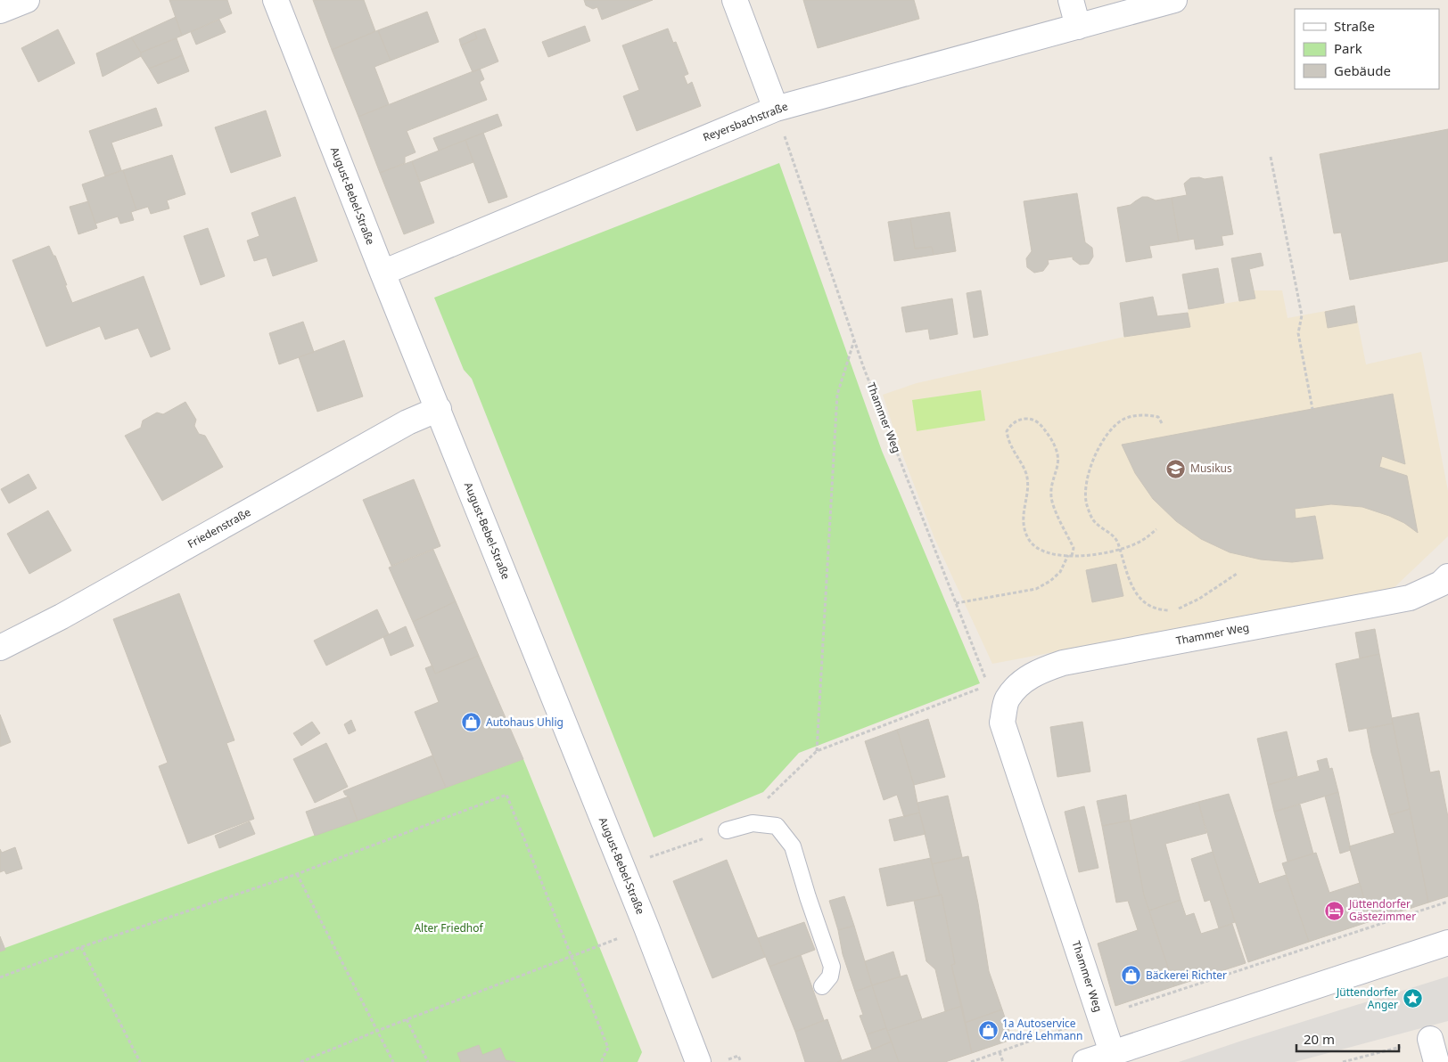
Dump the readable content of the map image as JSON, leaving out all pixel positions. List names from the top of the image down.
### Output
{
  "streets": {
    "street": [
      "Reyersbachstraße",
      "August-Bebel-Straße",
      "Thammer Weg",
      "Friedenstraße"
    ]
  },
  "crossings": [
    ["Reyersbachstraße", "August-Bebel-Straße"],
    ["Reyersbachstraße", "Thammer Weg"],
    ["August-Bebel-Straße", "Friedenstraße"]
  ],
  "parks": ["Alter Friedhof"],
  "places": {
    "school or university": ["Musikus"],
    "shop": ["Autohaus Uhlig", "Bäckerei Richter", "1a Autoservice André Lehmann"],
    "hotel": ["Jüttendorfer Gästezimmer"],
    "place": ["Jüttendorfer Anger"]
  },
  "legend": ["Straße", "Park", "Gebäude"],
  "scale_bar": "20 m"
}
